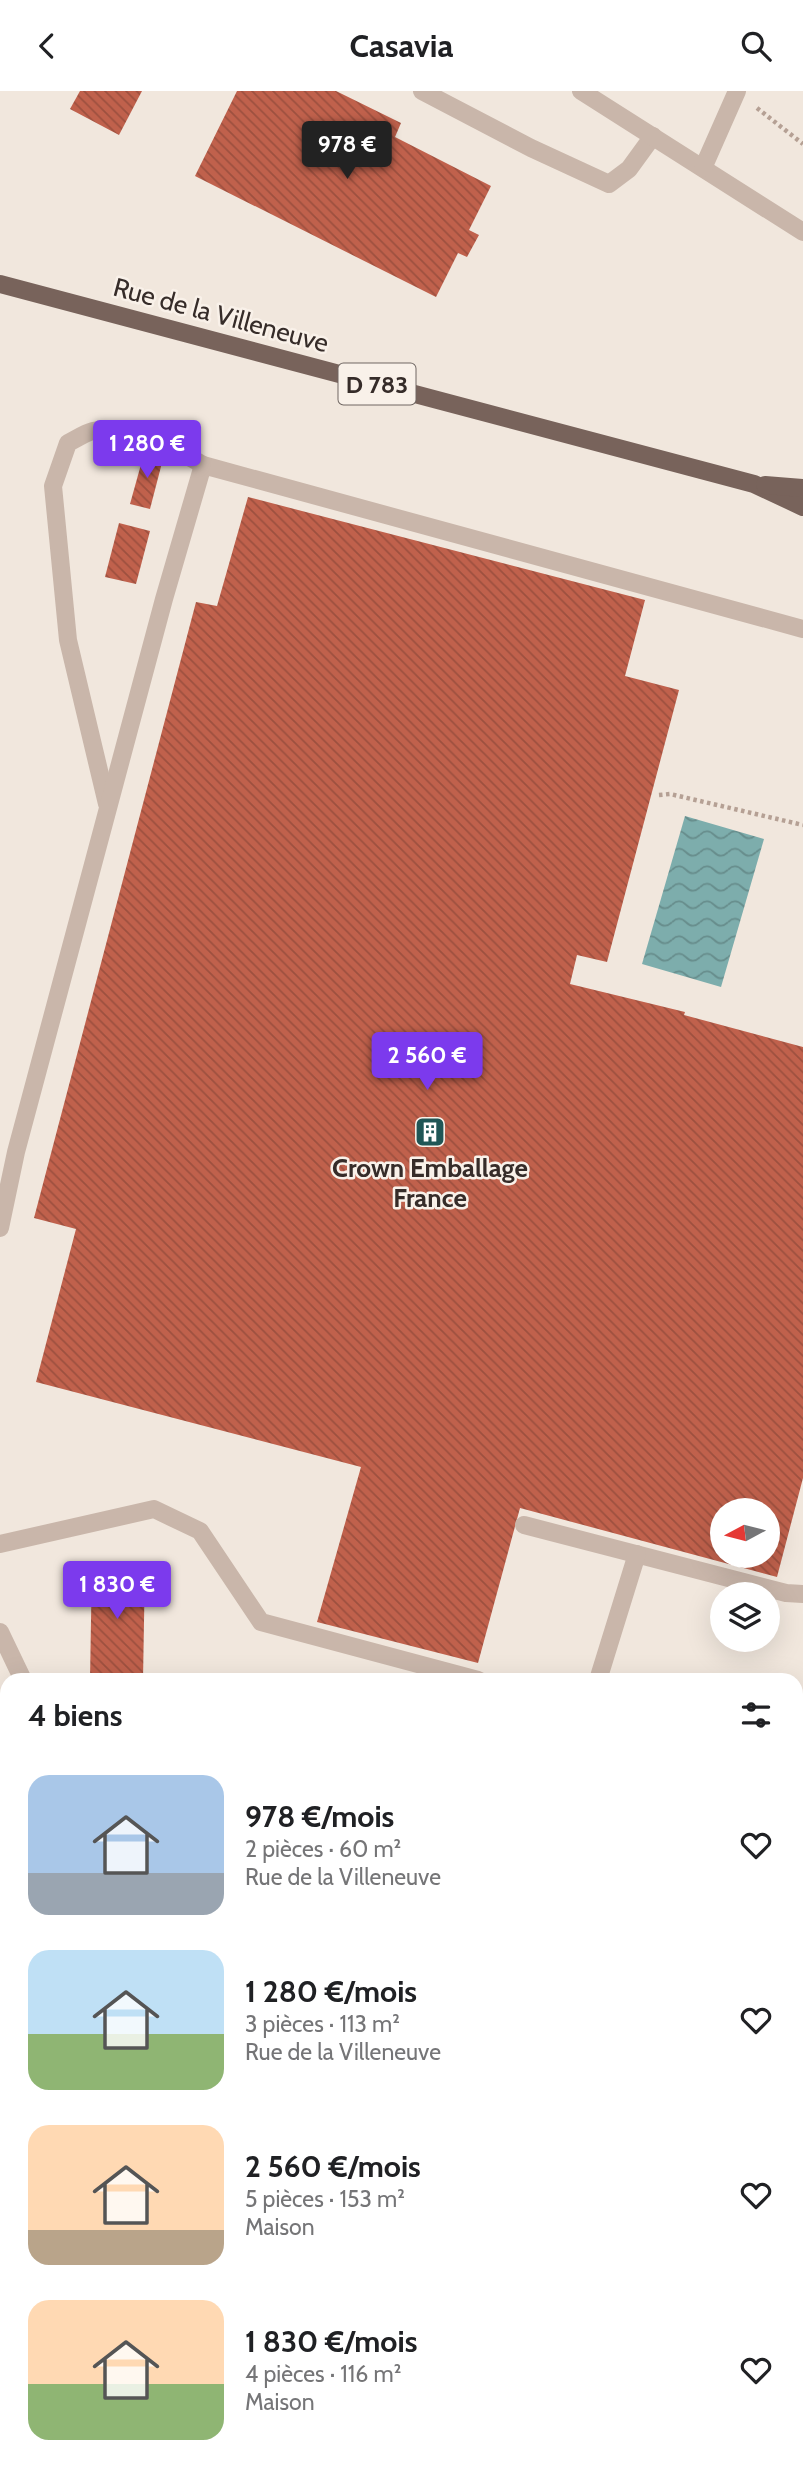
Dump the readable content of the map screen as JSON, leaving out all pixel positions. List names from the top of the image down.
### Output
{
  "streets": {
    "main road": ["Rue de la Villeneuve", "D 783"]
  },
  "places": {
    "building": ["Crown Emballage France"]
  },
  "north": "left",
  "page": {
    "header": "Casavia",
    "price": [
      "978 €",
      "1 280 €",
      "2 560 €",
      "1 830 €"
    ],
    "heading": "4 biens",
    "list": [
      {
        "name": "978 €/mois",
        "note": "2 pièces · 60 m² · Rue de la Villeneuve"
      },
      {
        "name": "1 280 €/mois",
        "note": "3 pièces · 113 m² · Rue de la Villeneuve"
      },
      {
        "name": "2 560 €/mois",
        "note": "5 pièces · 153 m² · Maison"
      },
      {
        "name": "1 830 €/mois",
        "note": "4 pièces · 116 m² · Maison"
      }
    ]
  }
}
